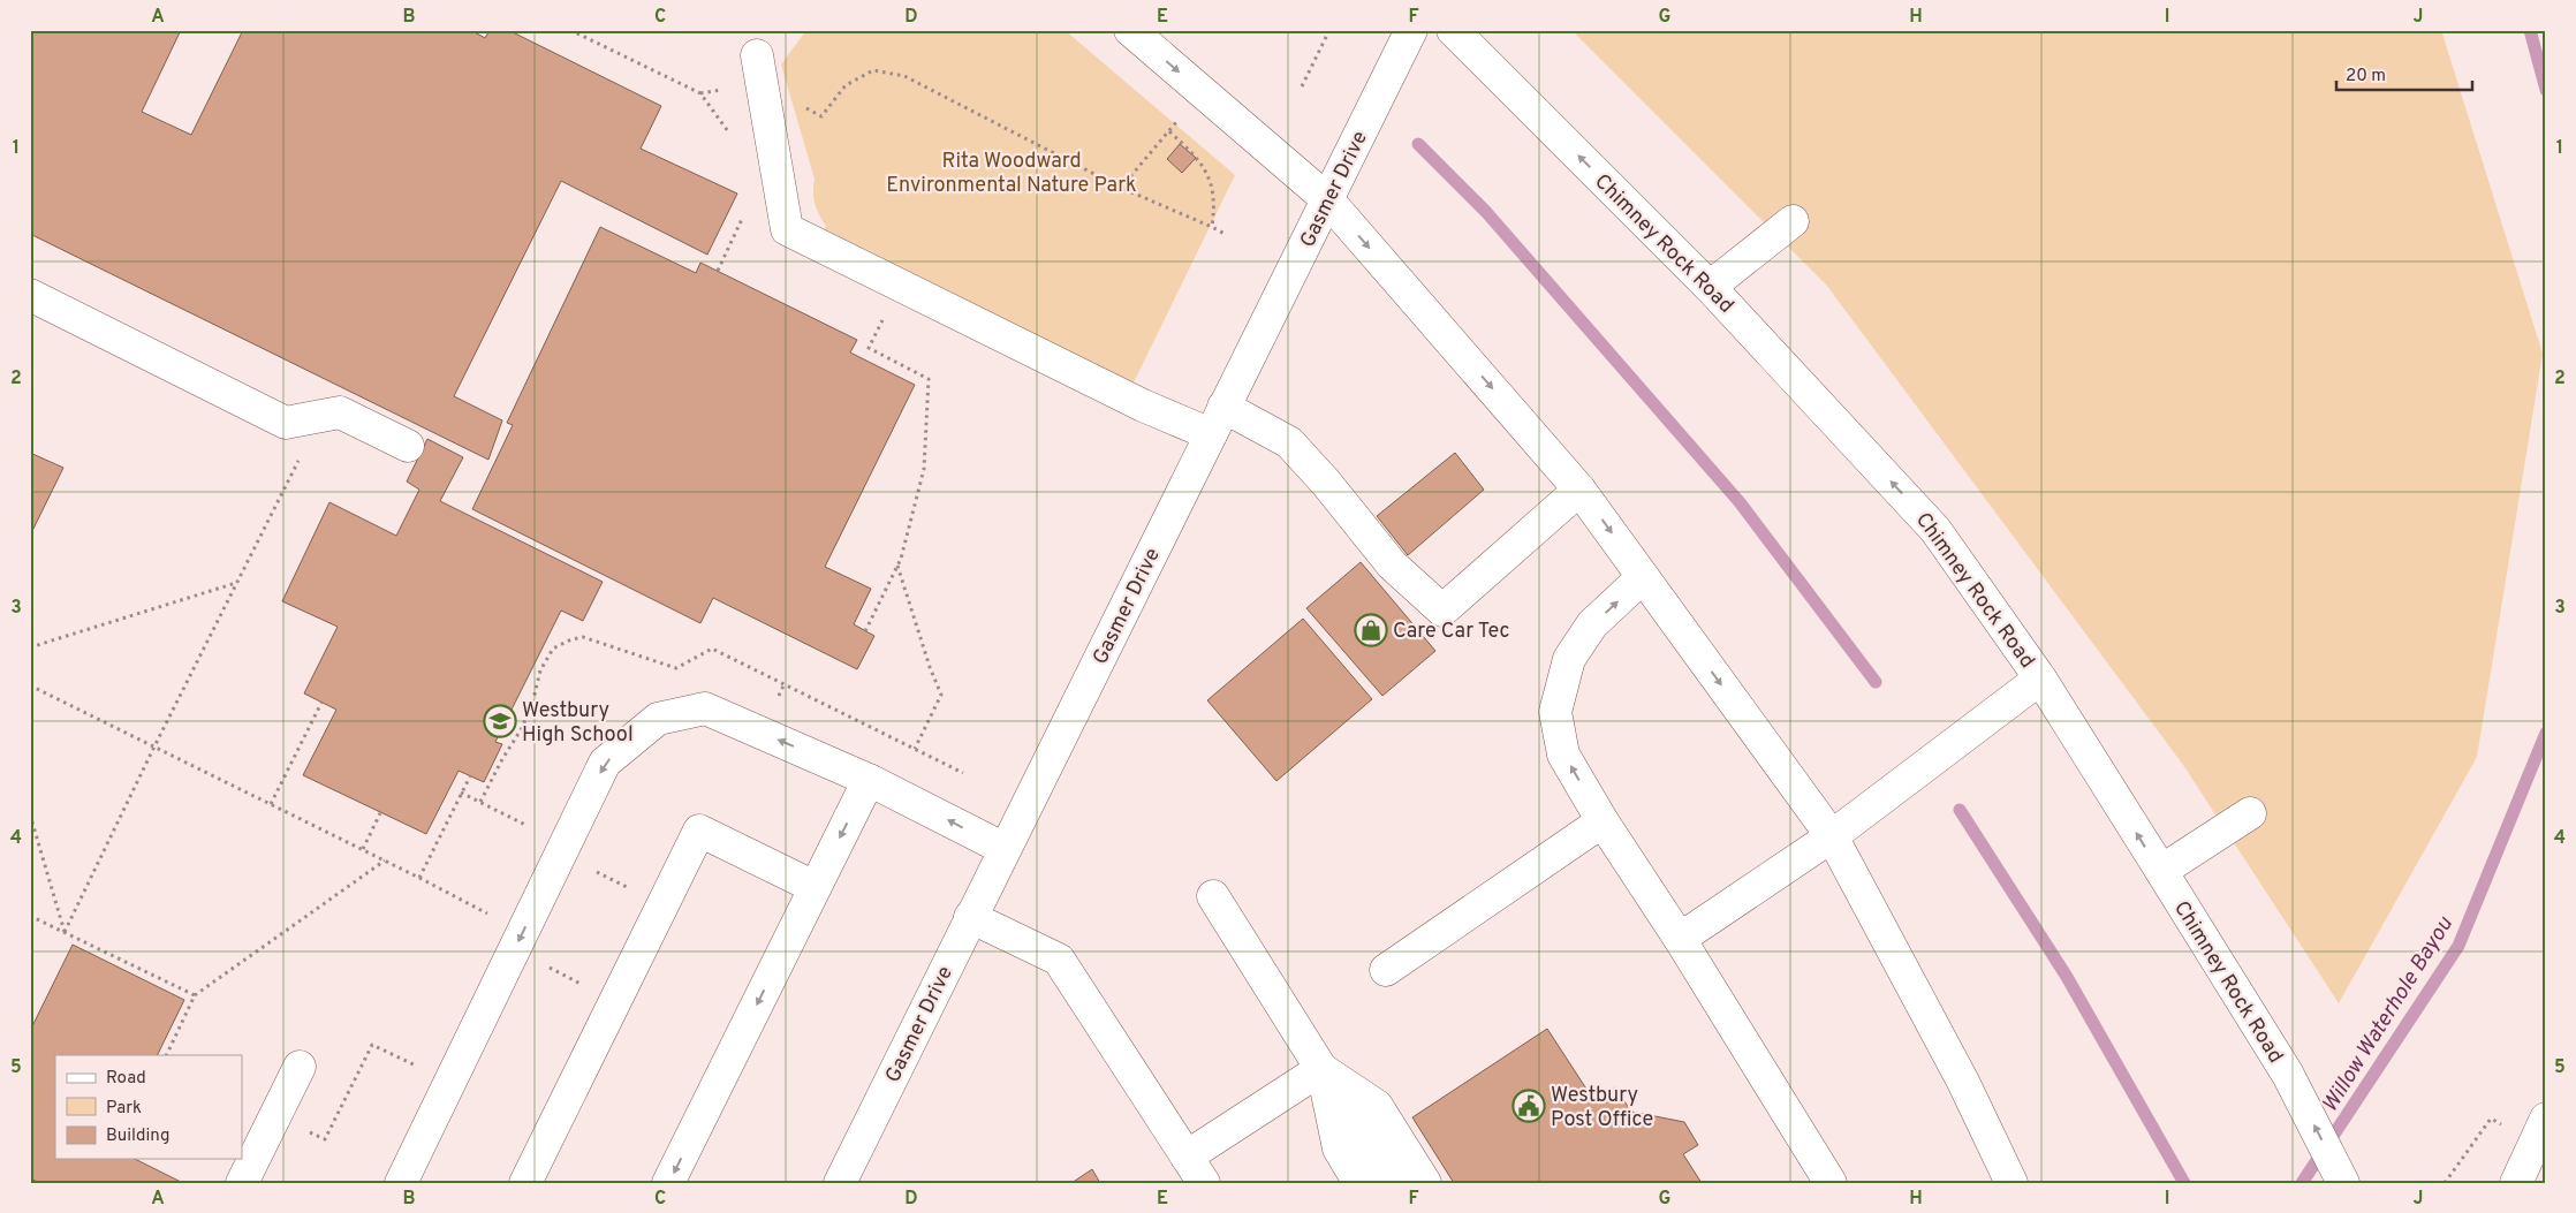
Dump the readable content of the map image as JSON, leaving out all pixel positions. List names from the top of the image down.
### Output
{
  "streets": {
    "main road": ["Gasmer Drive", "Chimney Rock Road"]
  },
  "water": ["Willow Waterhole Bayou"],
  "parks": ["Rita Woodward Environmental Nature Park"],
  "places": {
    "shop": ["Care Car Tec"],
    "school or university": ["Westbury High School"],
    "public building": ["Westbury Post Office"]
  },
  "legend": ["Road", "Park", "Building"],
  "scale_bar": "20 m",
  "grid": {
    "columns": [
      "A",
      "B",
      "C",
      "D",
      "E",
      "F",
      "G",
      "H",
      "I",
      "J"
    ],
    "rows": [
      "1",
      "2",
      "3",
      "4",
      "5"
    ]
  }
}
